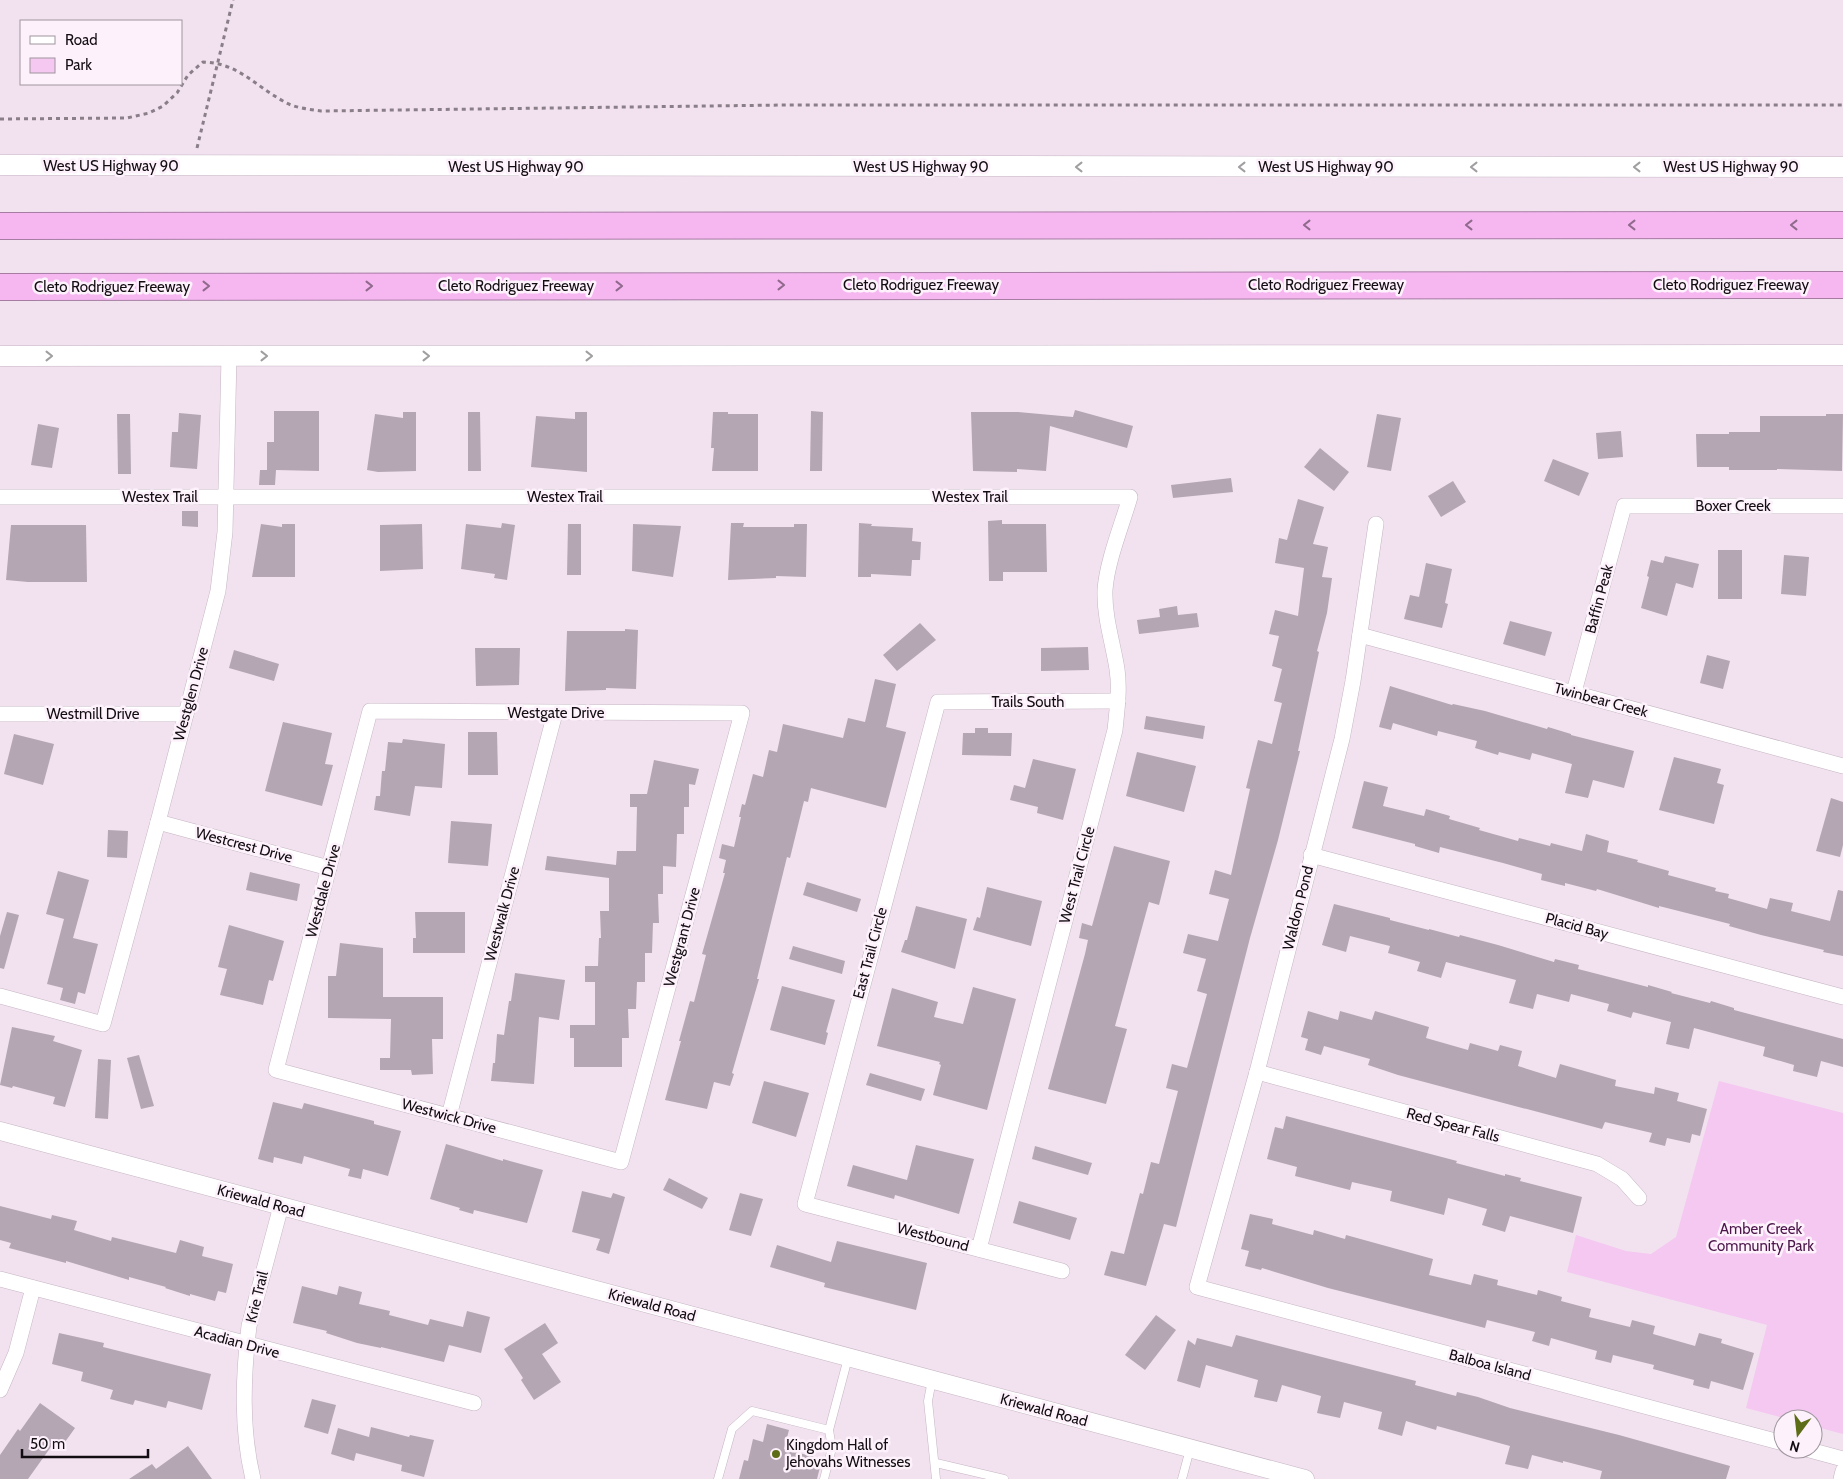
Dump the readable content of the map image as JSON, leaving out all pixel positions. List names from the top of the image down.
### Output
{
  "streets": {
    "highway": ["Cleto Rodriguez Freeway"],
    "main road": ["West US Highway 90"],
    "street": [
      "Westex Trail",
      "Boxer Creek",
      "Baffin Peak",
      "Westglen Drive",
      "Twinbear Creek",
      "Trails South",
      "Westgate Drive",
      "Westmill Drive",
      "Westcrest Drive",
      "West Trail Circle",
      "Westdale Drive",
      "Waldon Pond",
      "Westwalk Drive",
      "Placid Bay",
      "Westgrant Drive",
      "East Trail Circle",
      "Westwick Drive",
      "Red Spear Falls",
      "Kriewald Road",
      "Westbound",
      "Krie Trail",
      "Acadian Drive",
      "Balboa Island"
    ]
  },
  "crossings": [
    ["Westex Trail", "Westglen Drive"],
    ["Westex Trail", "West Trail Circle"],
    ["Boxer Creek", "Baffin Peak"],
    ["Baffin Peak", "Twinbear Creek"],
    ["Westglen Drive", "Westmill Drive"],
    ["Westglen Drive", "Westcrest Drive"],
    ["Twinbear Creek", "Waldon Pond"],
    ["Trails South", "West Trail Circle"],
    ["Trails South", "East Trail Circle"],
    ["Westgate Drive", "Westdale Drive"],
    ["Westgate Drive", "Westwalk Drive"],
    ["Westgate Drive", "Westgrant Drive"],
    ["Westcrest Drive", "Westdale Drive"],
    ["West Trail Circle", "Westbound"],
    ["Westdale Drive", "Westwick Drive"],
    ["Waldon Pond", "Placid Bay"],
    ["Waldon Pond", "Red Spear Falls"],
    ["Waldon Pond", "Balboa Island"],
    ["Westwalk Drive", "Westwick Drive"],
    ["Westgrant Drive", "Westwick Drive"],
    ["East Trail Circle", "Westbound"],
    ["Kriewald Road", "Krie Trail"],
    ["Krie Trail", "Acadian Drive"]
  ],
  "one_way": ["West US Highway 90"],
  "parks": ["Amber Creek Community Park"],
  "places": ["Kingdom Hall of Jehovahs Witnesses"],
  "legend": ["Road", "Park"],
  "scale_bar": "50 m",
  "north": "bottom"
}
